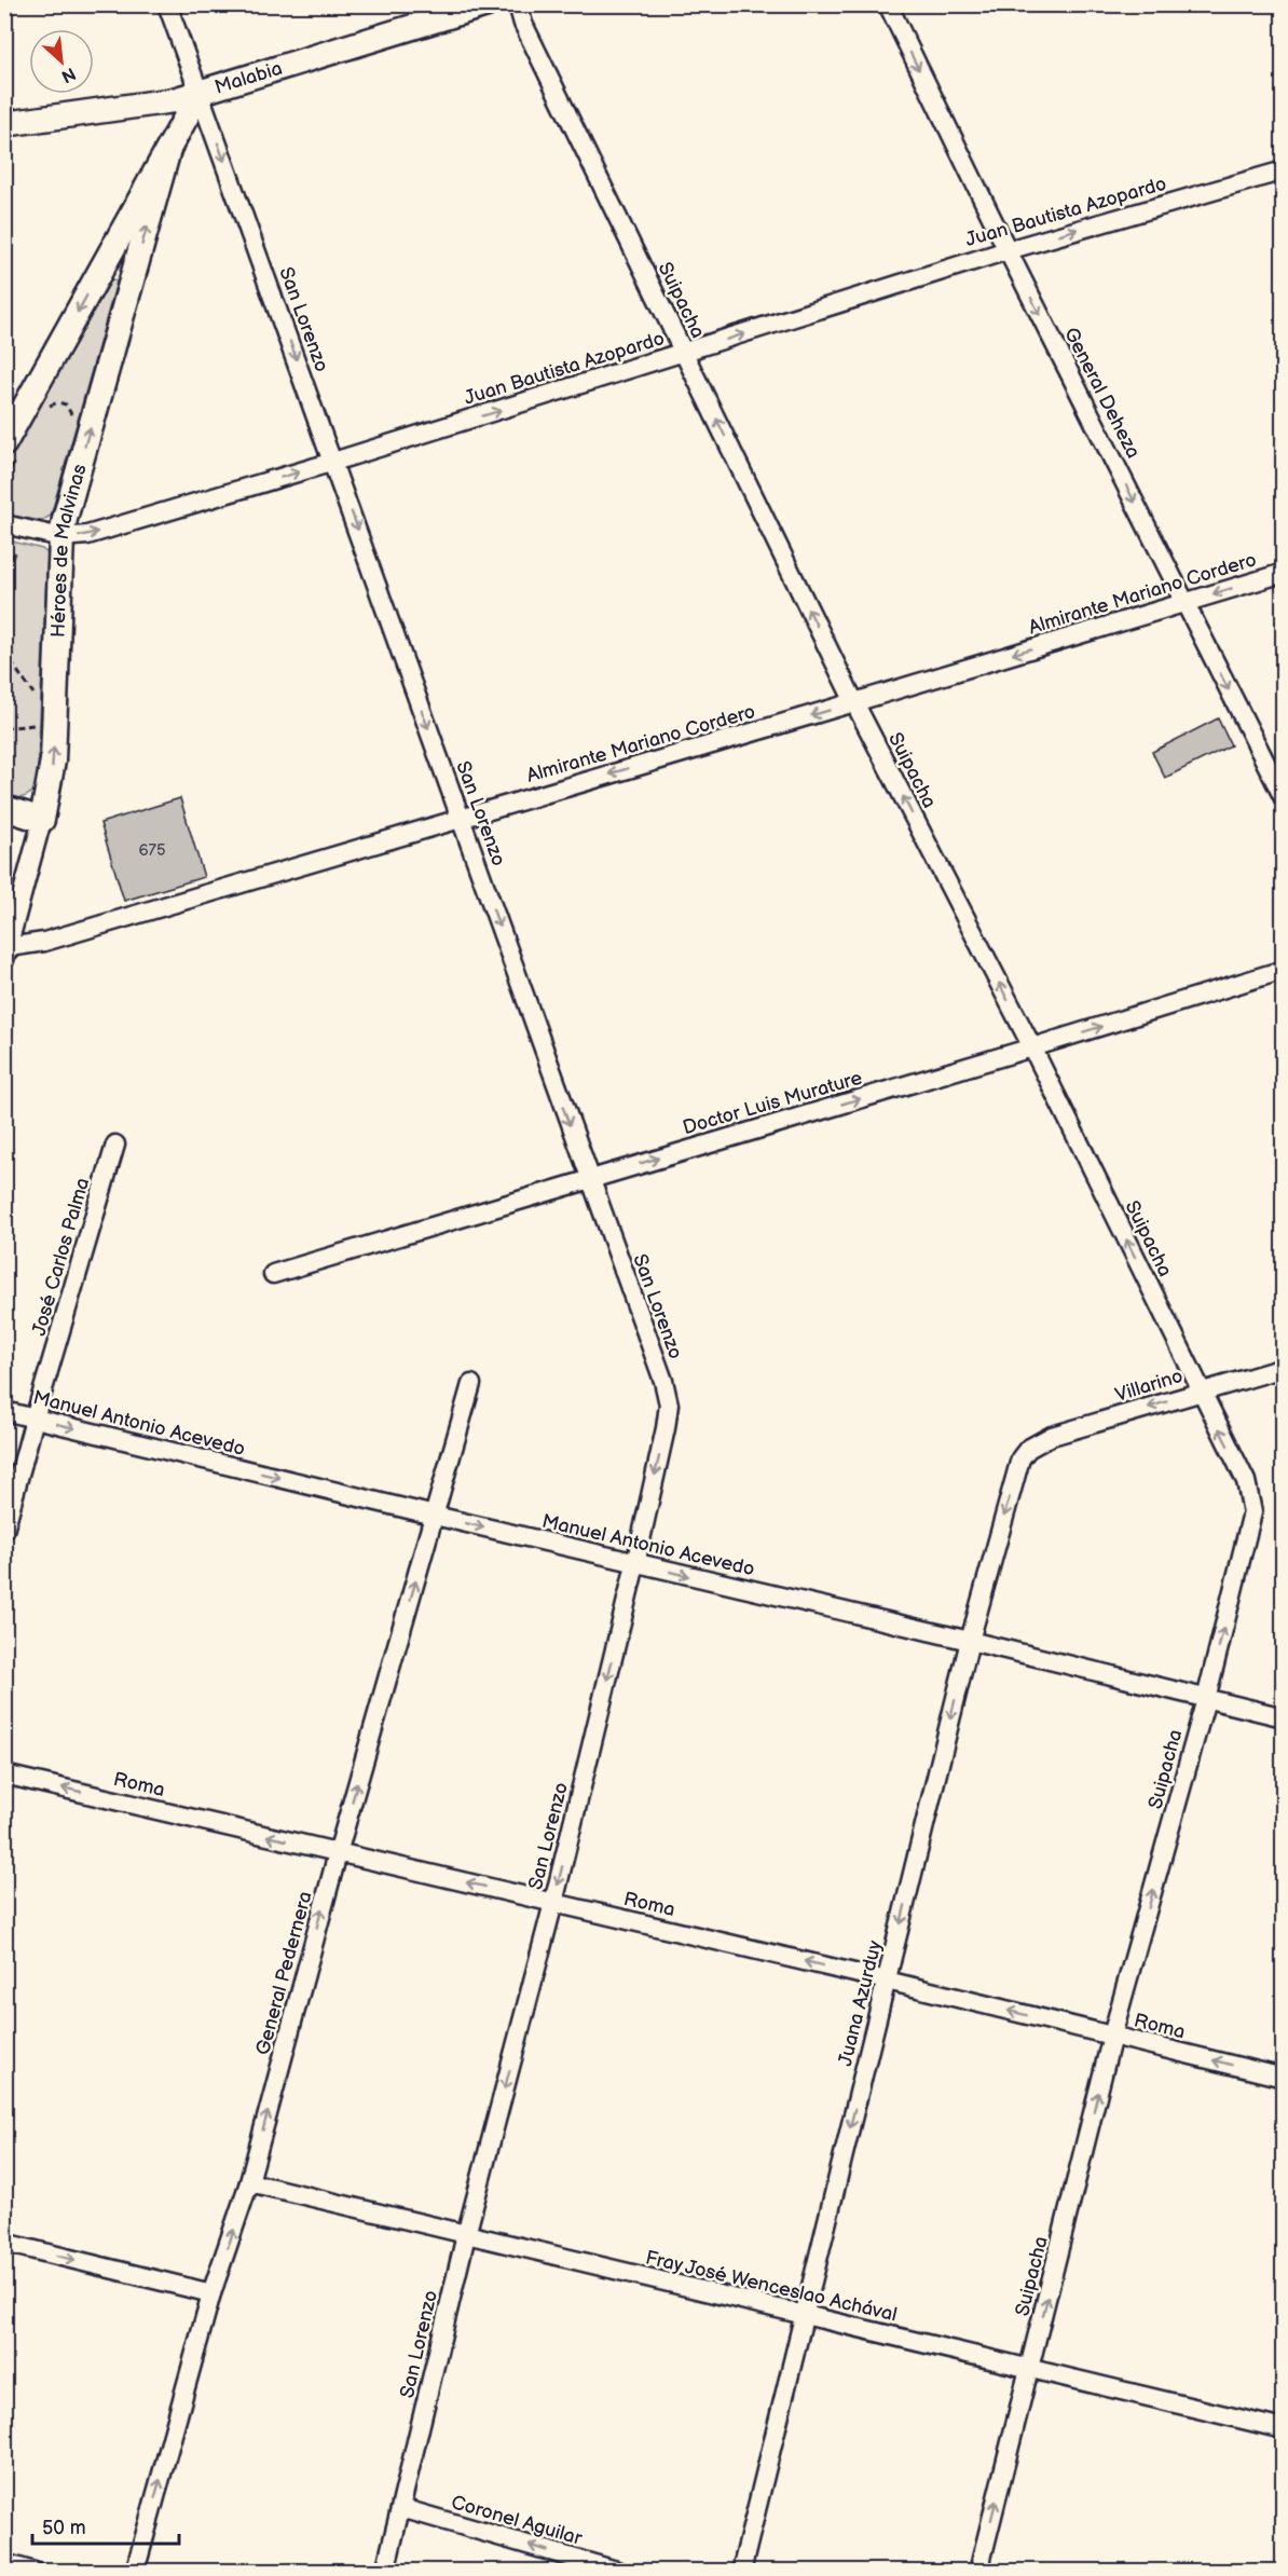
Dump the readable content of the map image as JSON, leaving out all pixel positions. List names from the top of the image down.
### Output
{
  "streets": {
    "street": [
      "Malabia",
      "Juan Bautista Azopardo",
      "Suipacha",
      "San Lorenzo",
      "General Deheza",
      "Héroes de Malvinas",
      "Almirante Mariano Cordero",
      "Doctor Luis Murature",
      "José Carlos Palma",
      "Villarino",
      "Manuel Antonio Acevedo",
      "Roma",
      "General Pedernera",
      "Juana Azurduy",
      "Fray José Wenceslao Achával",
      "Coronel Aguilar"
    ]
  },
  "crossings": [
    ["Malabia", "San Lorenzo"],
    ["Malabia", "Héroes de Malvinas"],
    ["Juan Bautista Azopardo", "Suipacha"],
    ["Juan Bautista Azopardo", "San Lorenzo"],
    ["Juan Bautista Azopardo", "General Deheza"],
    ["Juan Bautista Azopardo", "Héroes de Malvinas"],
    ["Suipacha", "Almirante Mariano Cordero"],
    ["Suipacha", "Doctor Luis Murature"],
    ["Suipacha", "Villarino"],
    ["Suipacha", "Manuel Antonio Acevedo"],
    ["Suipacha", "Roma"],
    ["Suipacha", "Fray José Wenceslao Achával"],
    ["San Lorenzo", "Héroes de Malvinas"],
    ["San Lorenzo", "Almirante Mariano Cordero"],
    ["San Lorenzo", "Doctor Luis Murature"],
    ["San Lorenzo", "Manuel Antonio Acevedo"],
    ["San Lorenzo", "Roma"],
    ["San Lorenzo", "Fray José Wenceslao Achával"],
    ["San Lorenzo", "Coronel Aguilar"],
    ["General Deheza", "Almirante Mariano Cordero"],
    ["Héroes de Malvinas", "Almirante Mariano Cordero"],
    ["José Carlos Palma", "Manuel Antonio Acevedo"],
    ["Villarino", "Juana Azurduy"],
    ["Manuel Antonio Acevedo", "General Pedernera"],
    ["Manuel Antonio Acevedo", "Juana Azurduy"],
    ["Roma", "General Pedernera"],
    ["Roma", "Juana Azurduy"],
    ["General Pedernera", "Fray José Wenceslao Achával"],
    ["Juana Azurduy", "Fray José Wenceslao Achával"]
  ],
  "one_way": [
    "Juan Bautista Azopardo",
    "Suipacha",
    "San Lorenzo",
    "General Deheza",
    "Almirante Mariano Cordero",
    "Doctor Luis Murature",
    "Villarino",
    "Manuel Antonio Acevedo",
    "Roma",
    "General Pedernera",
    "Juana Azurduy",
    "Coronel Aguilar"
  ],
  "house_numbers": ["675"],
  "scale_bar": "50 m",
  "north": "bottom right"
}
